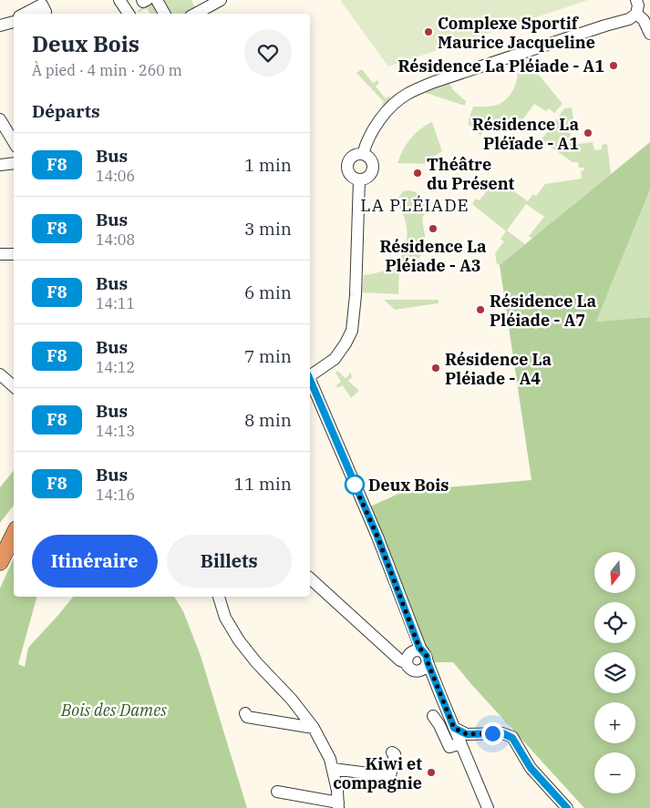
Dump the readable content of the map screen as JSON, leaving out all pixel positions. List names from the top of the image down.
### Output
{
  "districts": ["LA PLÉIADE"],
  "parks": ["Bois des Dames"],
  "places": [
    "Complexe Sportif Maurice Jacqueline",
    "Résidence La Pléiade - A1",
    "Résidence La Pléïade - A1",
    "Théâtre du Présent",
    "Résidence La Pléiade - A3",
    "Résidence La Pléiade - A7",
    "Résidence La Pléiade - A4",
    "Deux Bois",
    "Kiwi et compagnie"
  ],
  "lines": ["bus line F8"],
  "north": "bottom",
  "page": {
    "heading": [
      ["Deux Bois", "À pied · 4 min · 260 m"],
      "Départs"
    ],
    "list": [
      {
        "mark": "F8",
        "name": "Bus",
        "note": "14:06",
        "value": "1 min"
      },
      {
        "mark": "F8",
        "name": "Bus",
        "note": "14:08",
        "value": "3 min"
      },
      {
        "mark": "F8",
        "name": "Bus",
        "note": "14:11",
        "value": "6 min"
      },
      {
        "mark": "F8",
        "name": "Bus",
        "note": "14:12",
        "value": "7 min"
      },
      {
        "mark": "F8",
        "name": "Bus",
        "note": "14:13",
        "value": "8 min"
      },
      {
        "mark": "F8",
        "name": "Bus",
        "note": "14:16",
        "value": "11 min"
      }
    ],
    "buttons": ["Itinéraire", "Billets"],
    "map_buttons": ["+", "−"]
  }
}
